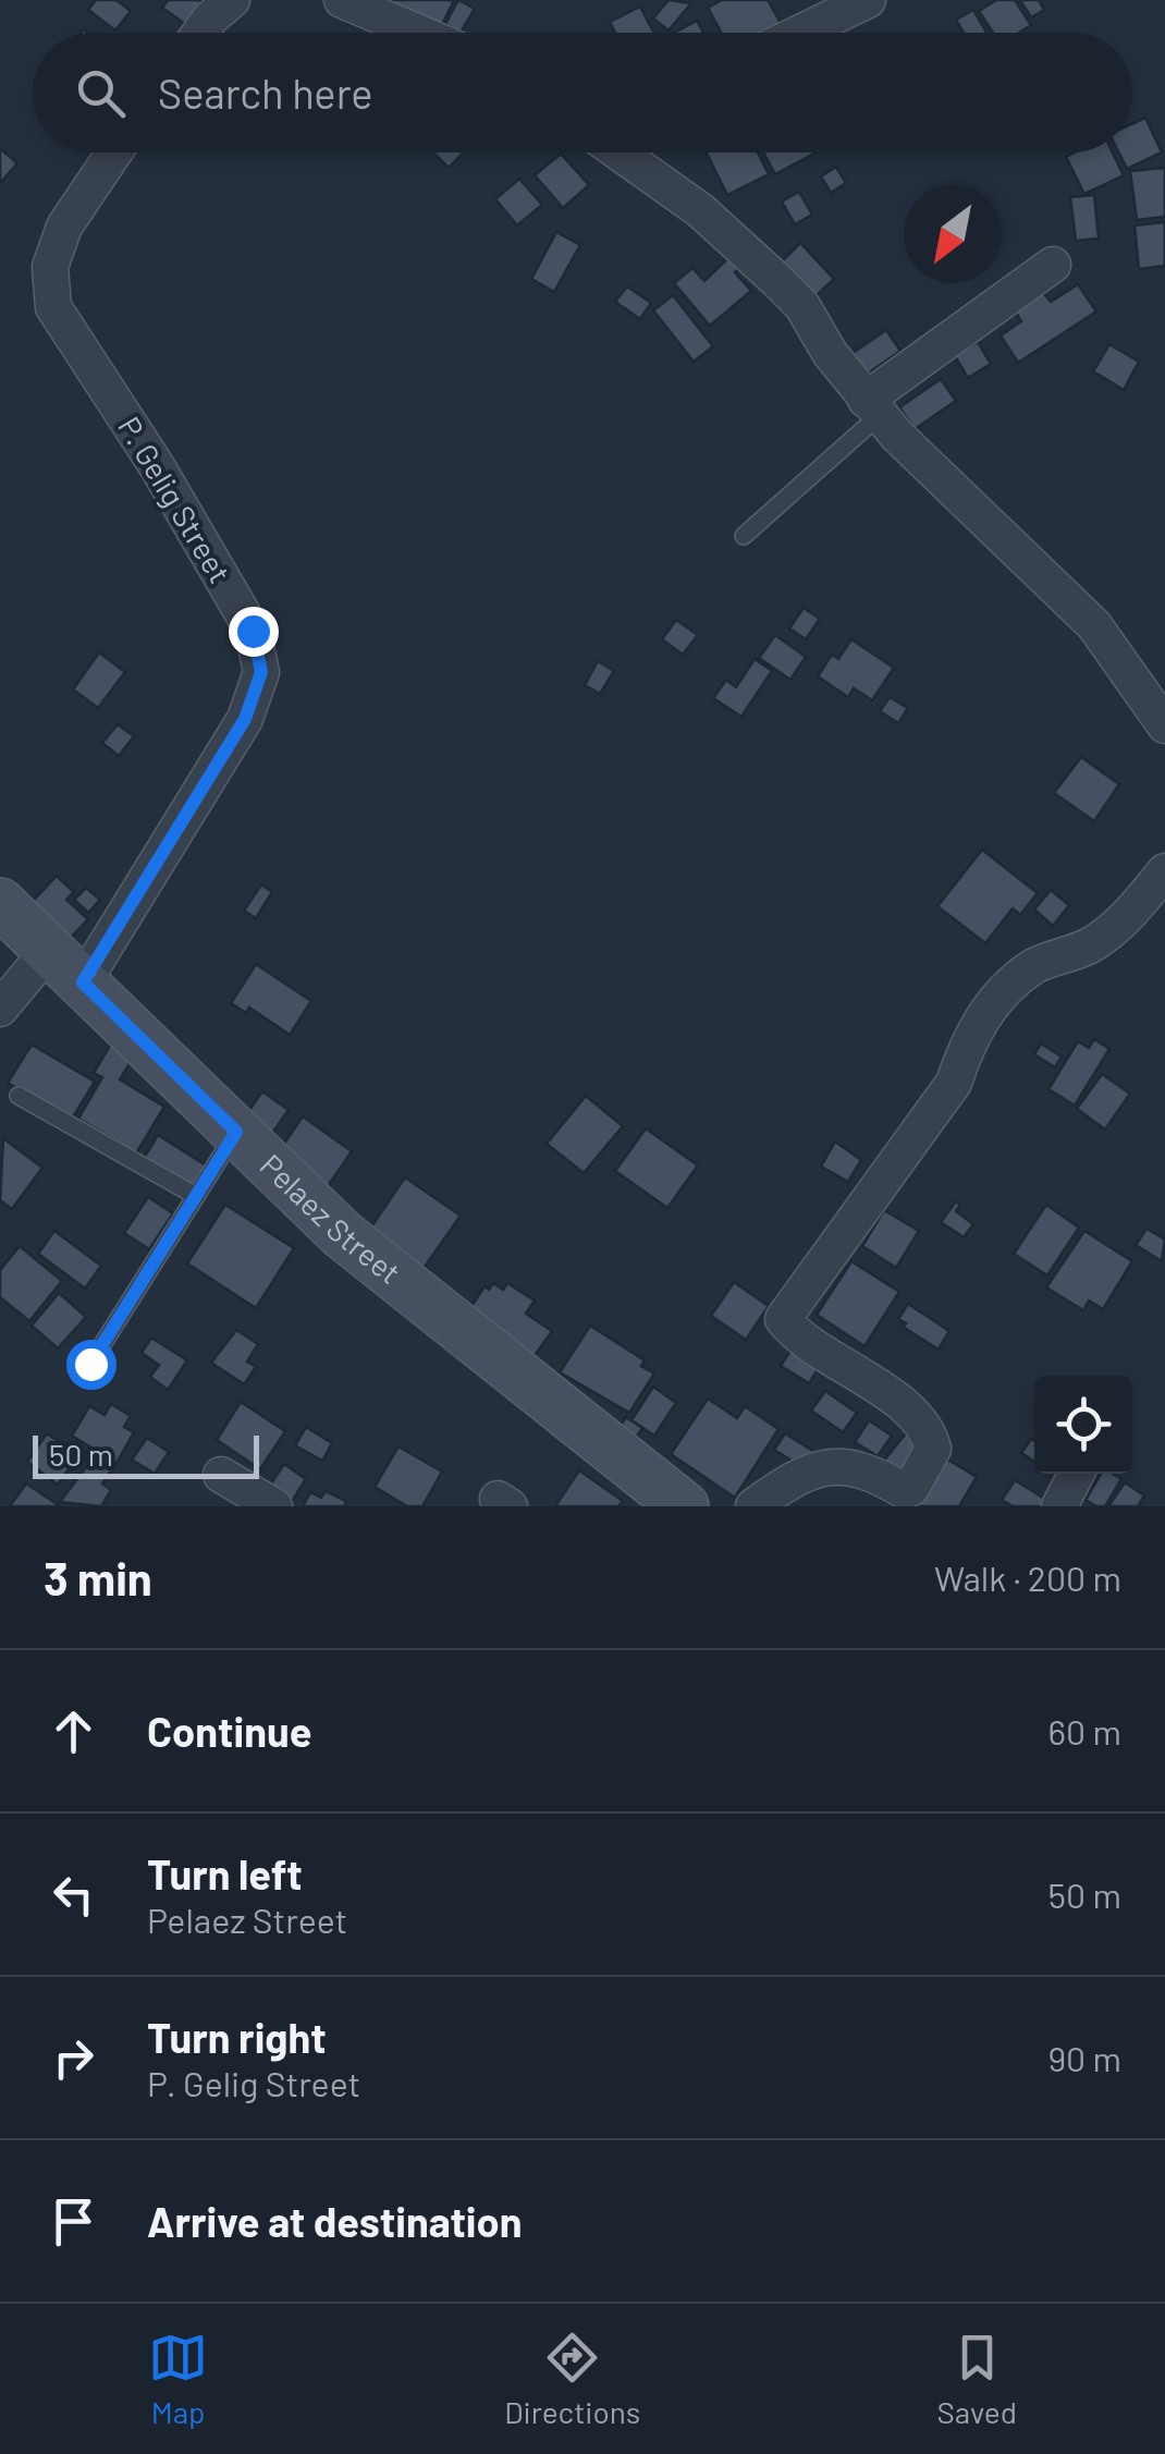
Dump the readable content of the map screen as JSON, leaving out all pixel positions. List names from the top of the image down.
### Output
{
  "streets": {
    "street": ["P. Gelig Street", "Pelaez Street"]
  },
  "crossings": [
    ["P. Gelig Street", "Pelaez Street"]
  ],
  "scale_bar": "50 m",
  "north": "bottom left",
  "page": {
    "search": "Search here",
    "scale": "50 m",
    "heading": ["3 min", "Walk · 200 m"],
    "list": [
      ["Continue", "60 m"],
      ["Turn left", "Pelaez Street", "50 m"],
      ["Turn right", "P. Gelig Street", "90 m"],
      "Arrive at destination"
    ],
    "nav": ["Map", "Directions", "Saved"]
  }
}
